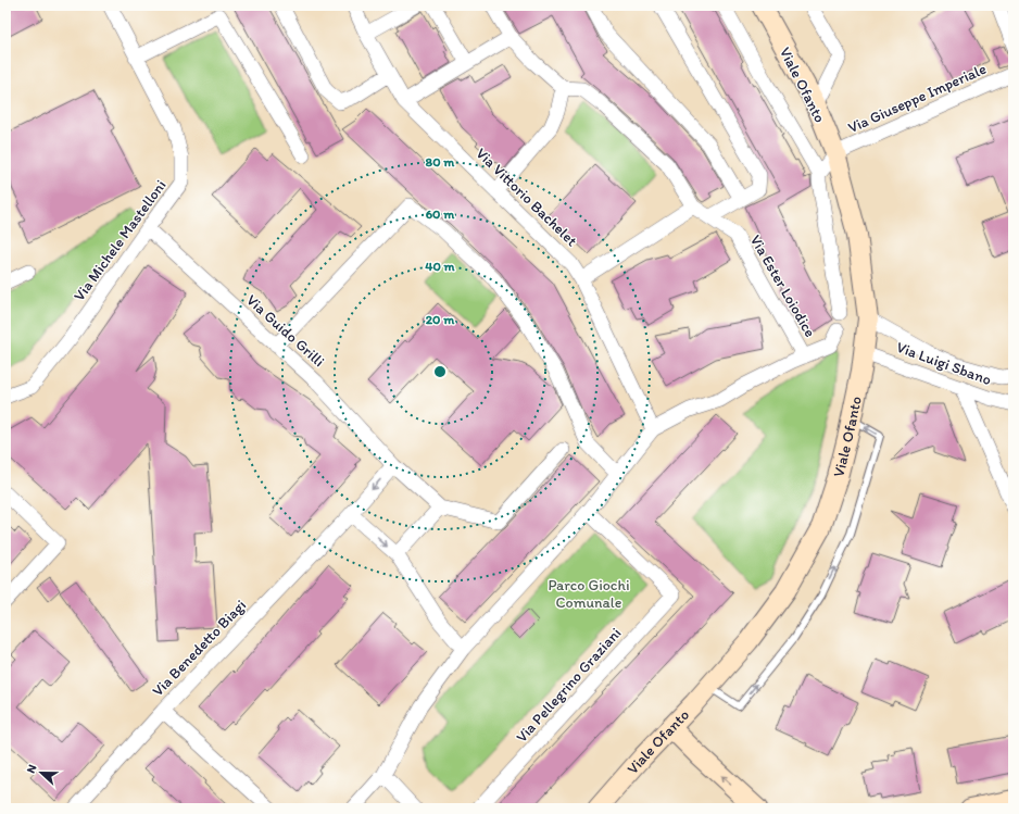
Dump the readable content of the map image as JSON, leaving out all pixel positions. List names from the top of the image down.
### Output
{
  "streets": {
    "main road": ["Viale Ofanto"],
    "street": [
      "Via Giuseppe Imperiale",
      "Via Vittorio Bachelet",
      "Via Michele Mastelloni",
      "Via Ester Loiodice",
      "Via Guido Grilli",
      "Via Luigi Sbano",
      "Via Benedetto Biagi",
      "Via Pellegrino Graziani"
    ]
  },
  "crossings": [
    ["Viale Ofanto", "Via Giuseppe Imperiale"],
    ["Viale Ofanto", "Via Luigi Sbano"],
    ["Via Michele Mastelloni", "Via Guido Grilli"],
    ["Via Guido Grilli", "Via Benedetto Biagi"]
  ],
  "parks": ["Parco Giochi Comunale"],
  "north": "left",
  "rings": [
    "80 m",
    "60 m",
    "40 m",
    "20 m"
  ]
}
